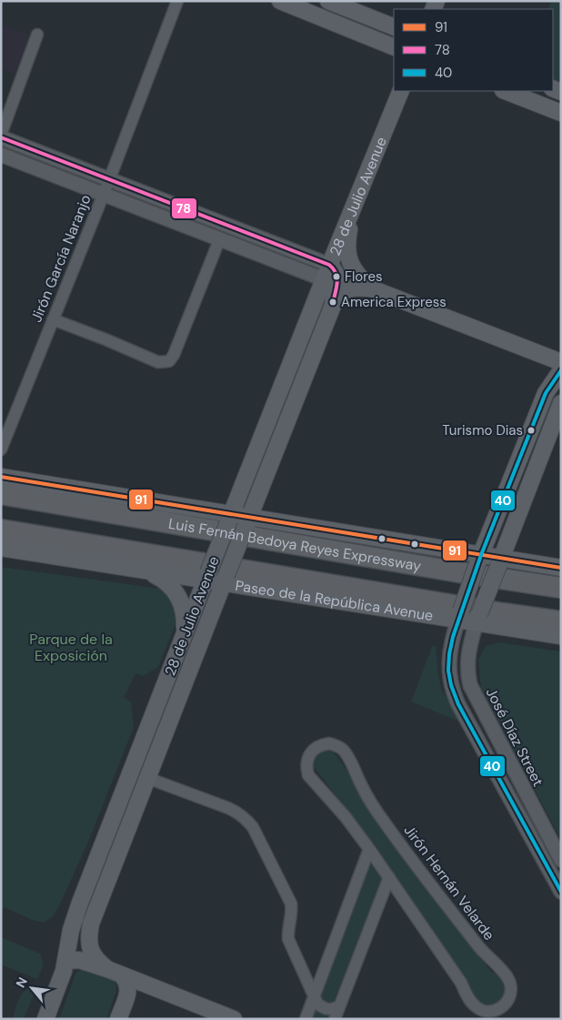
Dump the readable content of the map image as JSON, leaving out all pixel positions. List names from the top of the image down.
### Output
{
  "streets": {
    "highway": ["Luis Fernán Bedoya Reyes Expressway"],
    "main road": ["28 de Julio Avenue", "Paseo de la República Avenue"],
    "street": ["Jirón García Naranjo", "José Díaz Street", "Jirón Hernán Velarde"]
  },
  "crossings": [
    ["28 de Julio Avenue", "Paseo de la República Avenue"],
    ["Paseo de la República Avenue", "José Díaz Street"]
  ],
  "parks": ["Parque de la Exposición"],
  "places": ["Flores", "America Express", "Turismo Dias"],
  "lines": ["transit line 78", "transit line 40", "transit line 91"],
  "legend": ["91", "78", "40"],
  "north": "top left"
}
